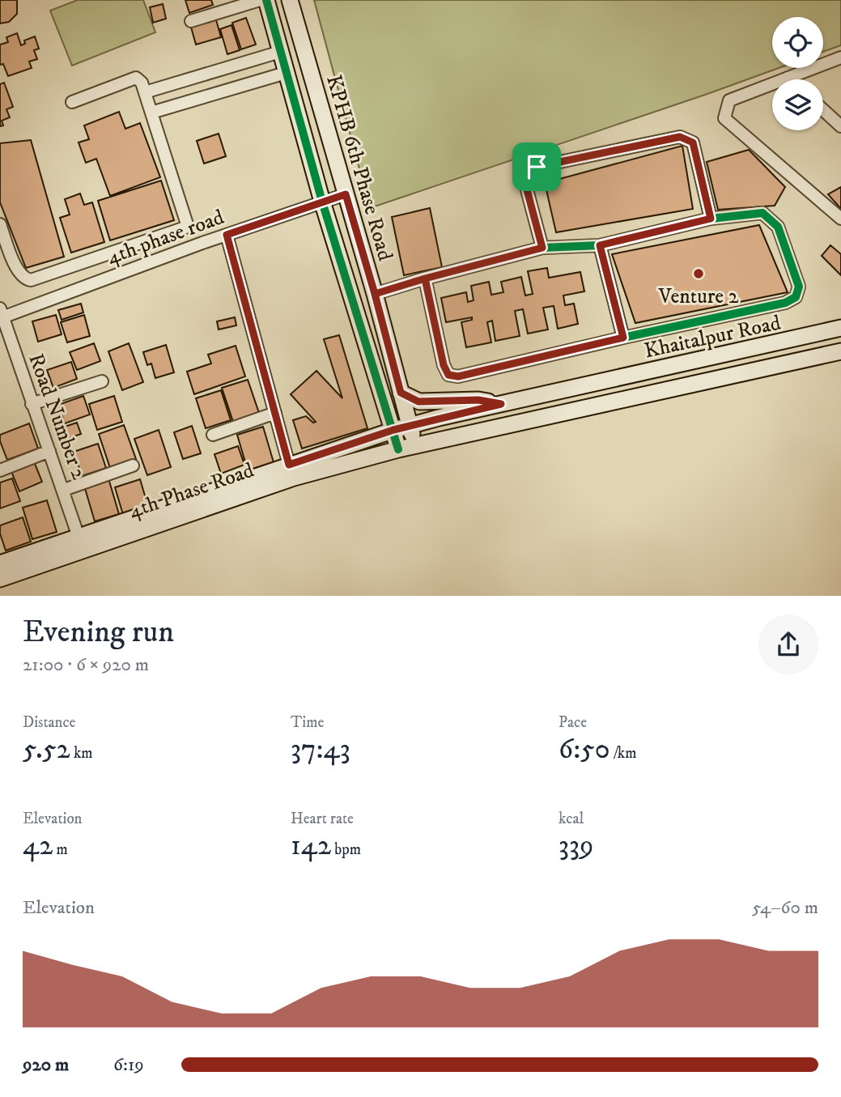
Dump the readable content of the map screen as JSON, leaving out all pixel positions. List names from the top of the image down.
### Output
{
  "streets": {
    "street": [
      "KPHB 6th Phase Road",
      "4th phase road",
      "Khaitalpur Road",
      "Road Number 2",
      "4th Phase Road"
    ]
  },
  "crossings": [
    ["KPHB 6th Phase Road", "4th phase road"],
    ["KPHB 6th Phase Road", "Khaitalpur Road"],
    ["KPHB 6th Phase Road", "4th Phase Road"],
    ["4th phase road", "Road Number 2"],
    ["Khaitalpur Road", "4th Phase Road"],
    ["Road Number 2", "4th Phase Road"]
  ],
  "places": ["Venture 2"],
  "page": {
    "heading": ["Evening run", "21:00 · 6 × 920 m"],
    "stats": [
      ["Distance", "5.52 km"],
      ["Time", "37:43"],
      ["Pace", "6:50 /km"],
      ["Elevation", "42 m"],
      ["Heart rate", "142 bpm"],
      ["kcal", "339"]
    ],
    "chart": ["Elevation", "54–60 m"],
    "list": [
      {
        "name": "920 m",
        "note": "6:19"
      }
    ]
  }
}
